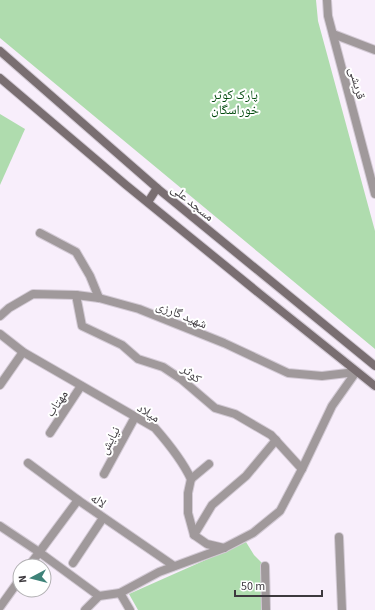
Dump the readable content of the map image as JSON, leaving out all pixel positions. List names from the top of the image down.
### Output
{
  "streets": {
    "main road": ["مسجد علی"],
    "street": [
      "قریشی",
      "شهید گارزی",
      "کوثر",
      "مهتاب",
      "میلاد",
      "نیایش",
      "لاله"
    ]
  },
  "crossings": [
    ["شهید گارزی", "کوثر"],
    ["مهتاب", "میلاد"],
    ["میلاد", "نیایش"]
  ],
  "parks": ["پارک کوثر خوراسگان"],
  "scale_bar": "50 m",
  "north": "left"
}
